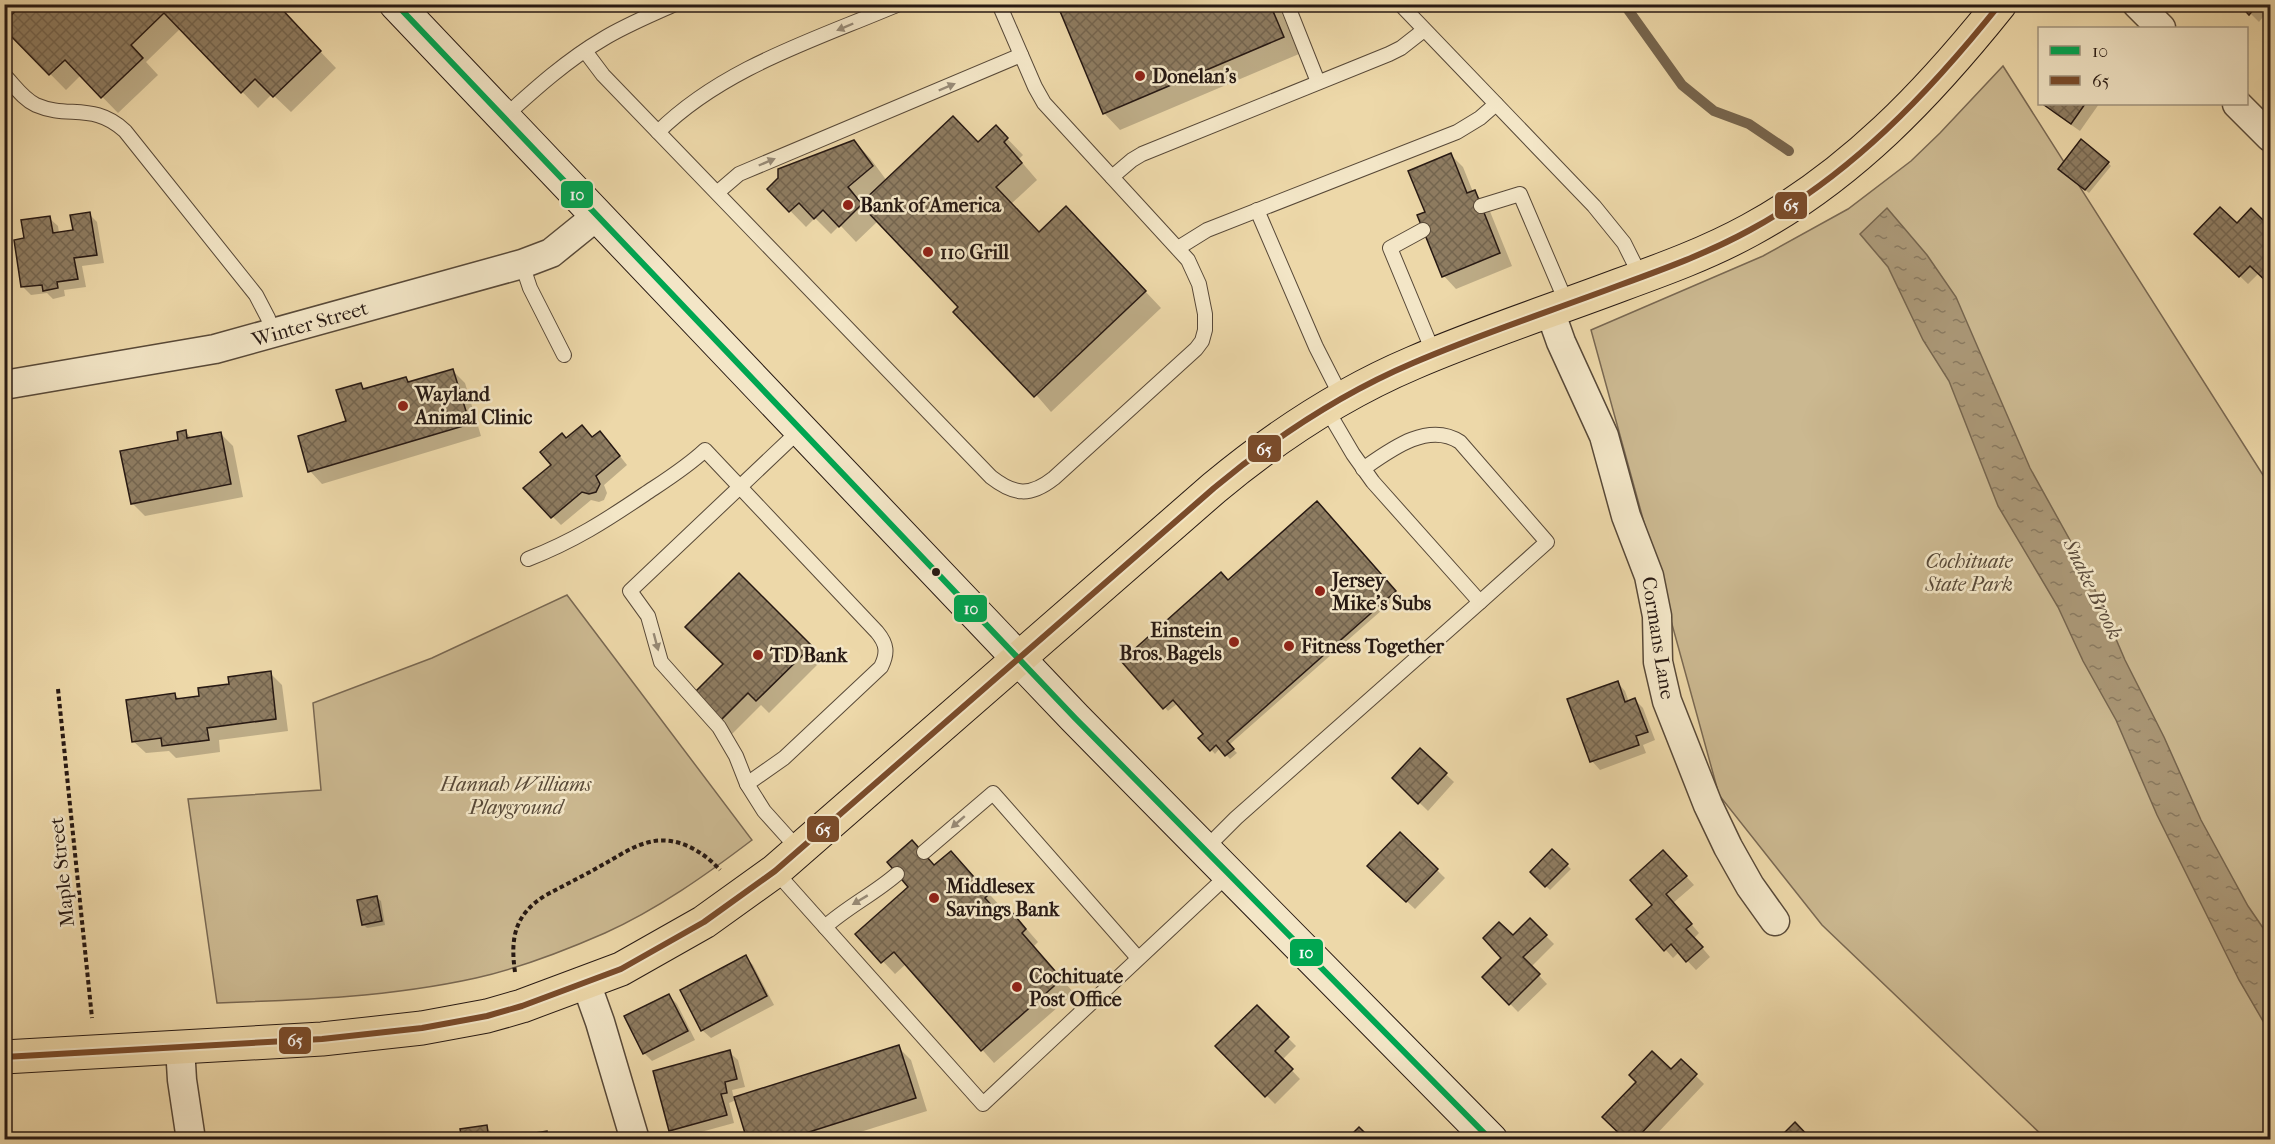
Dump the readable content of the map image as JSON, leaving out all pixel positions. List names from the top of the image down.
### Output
{
  "streets": {
    "street": ["Winter Street", "Cormans Lane"],
    "path": ["Maple Street"]
  },
  "water": ["Snake Brook"],
  "parks": ["Cochituate State Park", "Hannah Williams Playground"],
  "places": [
    "Donelan's",
    "Bank of America",
    "110 Grill",
    "Wayland Animal Clinic",
    "Jersey Mike's Subs",
    "Einstein Bros. Bagels",
    "Fitness Together",
    "TD Bank",
    "Middlesex Savings Bank",
    "Cochituate Post Office"
  ],
  "lines": ["transit line 10", "transit line 65"],
  "legend": ["10", "65"]
}
